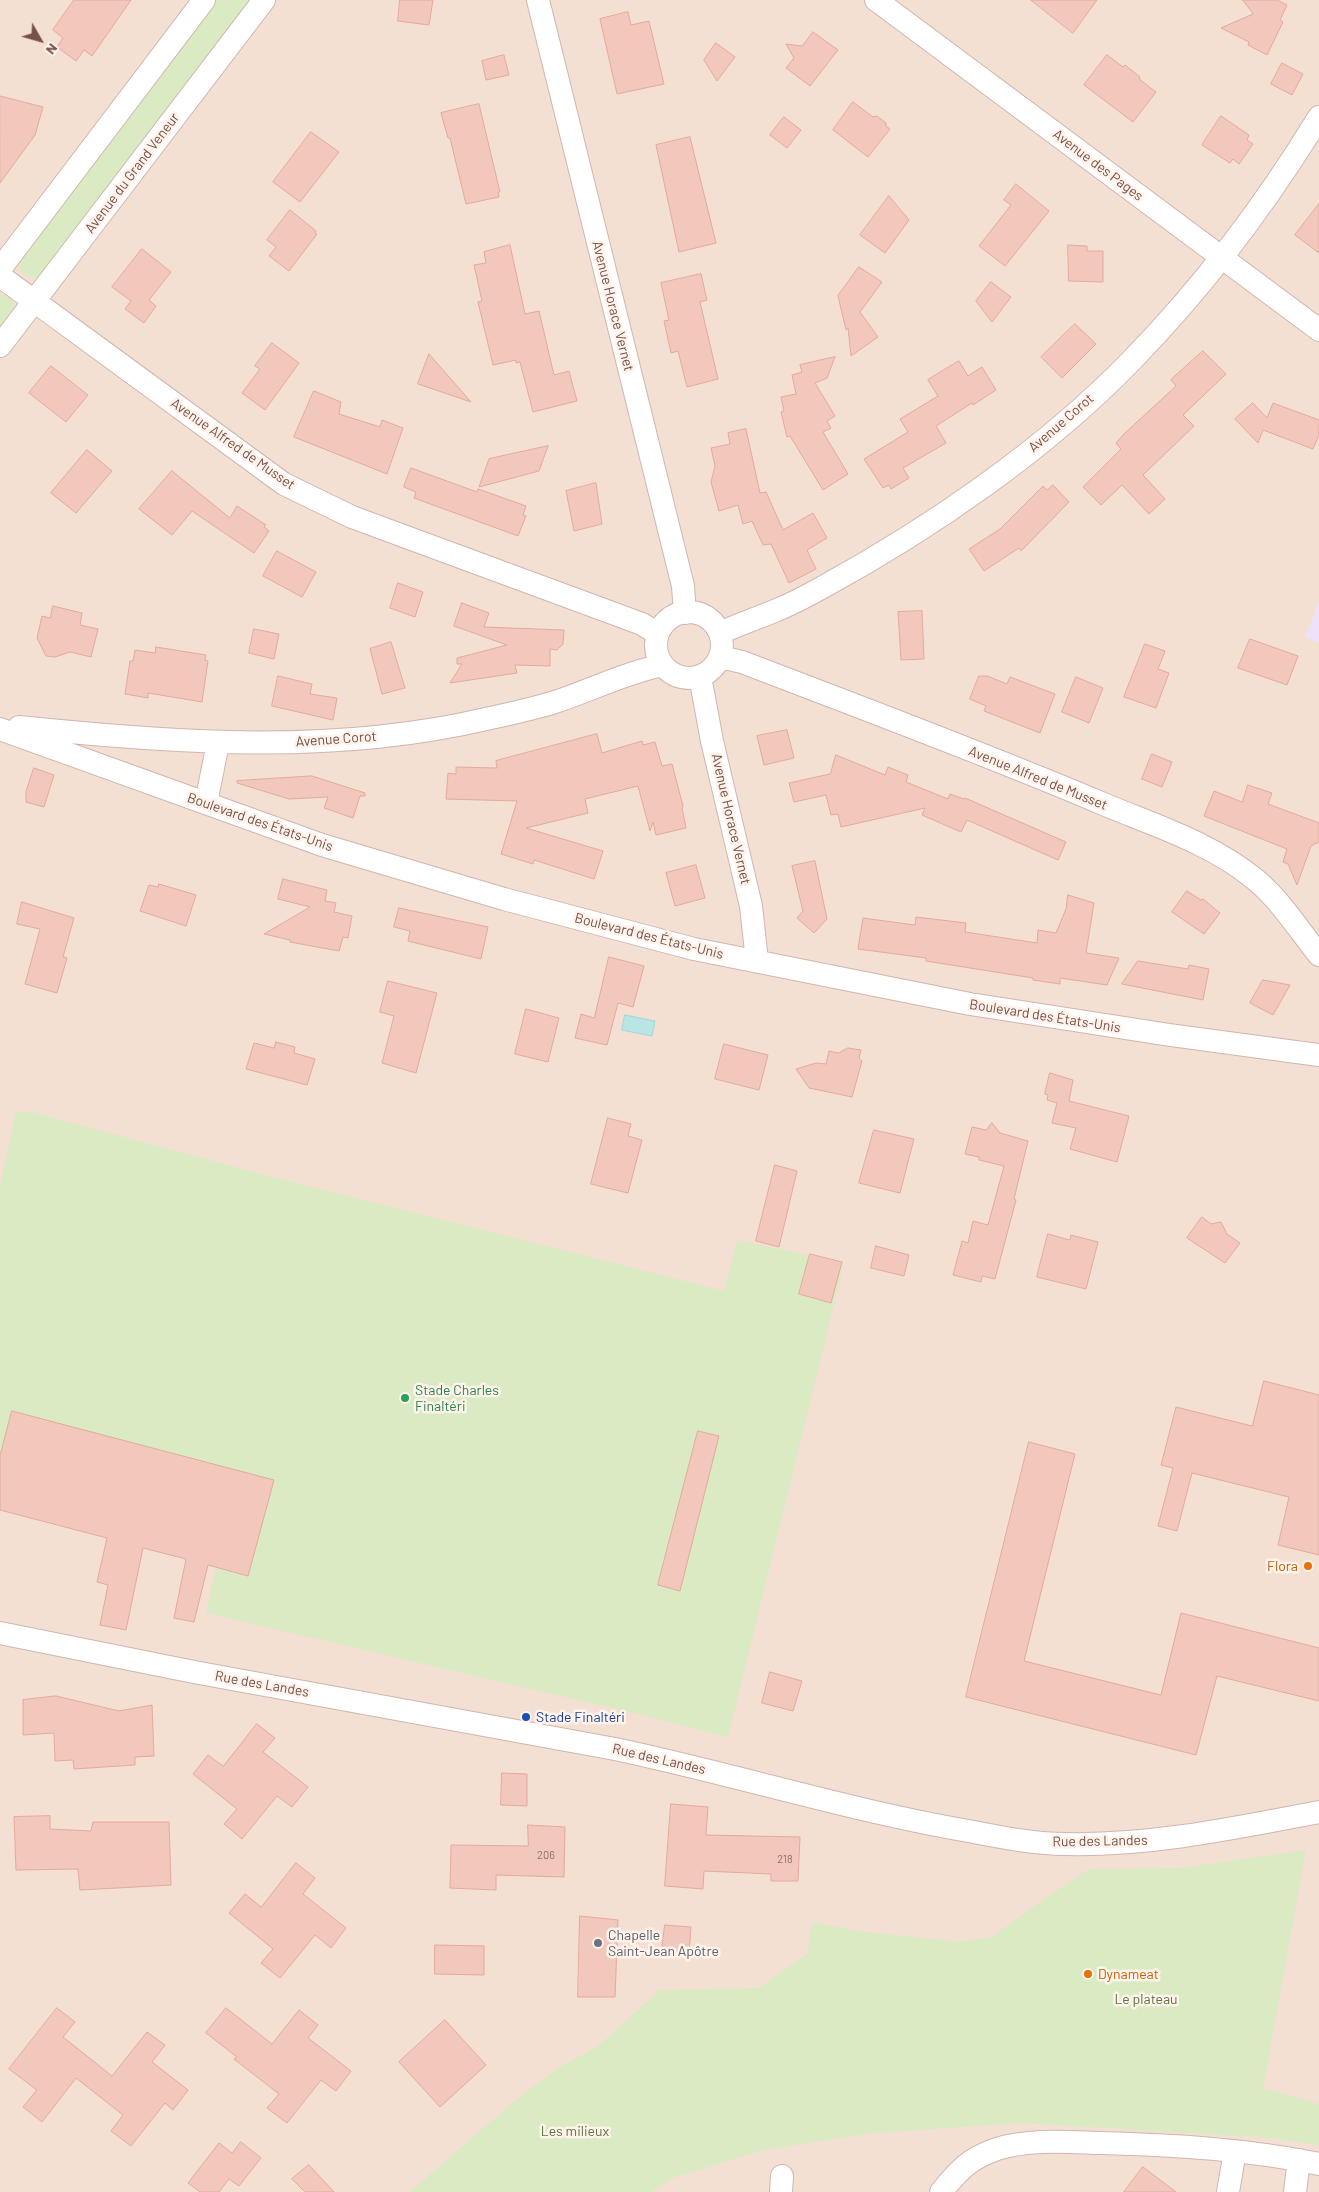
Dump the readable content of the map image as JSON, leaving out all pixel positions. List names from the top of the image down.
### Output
{
  "streets": {
    "street": [
      "Avenue des Pages",
      "Avenue du Grand Veneur",
      "Avenue Horace Vernet",
      "Avenue Corot",
      "Avenue Alfred de Musset",
      "Boulevard des États-Unis",
      "Rue des Landes"
    ]
  },
  "crossings": [
    ["Avenue des Pages", "Avenue Corot"],
    ["Avenue du Grand Veneur", "Avenue Alfred de Musset"],
    ["Avenue Horace Vernet", "Avenue Corot"],
    ["Avenue Horace Vernet", "Avenue Alfred de Musset"],
    ["Avenue Horace Vernet", "Boulevard des États-Unis"],
    ["Avenue Corot", "Avenue Alfred de Musset"]
  ],
  "parks": ["Le plateau", "Les milieux"],
  "places": [
    "Stade Charles Finaltéri",
    "Flora",
    "Stade Finaltéri",
    "Chapelle Saint-Jean Apôtre",
    "Dynameat"
  ],
  "house_numbers": ["206", "218"],
  "north": "bottom right"
}
